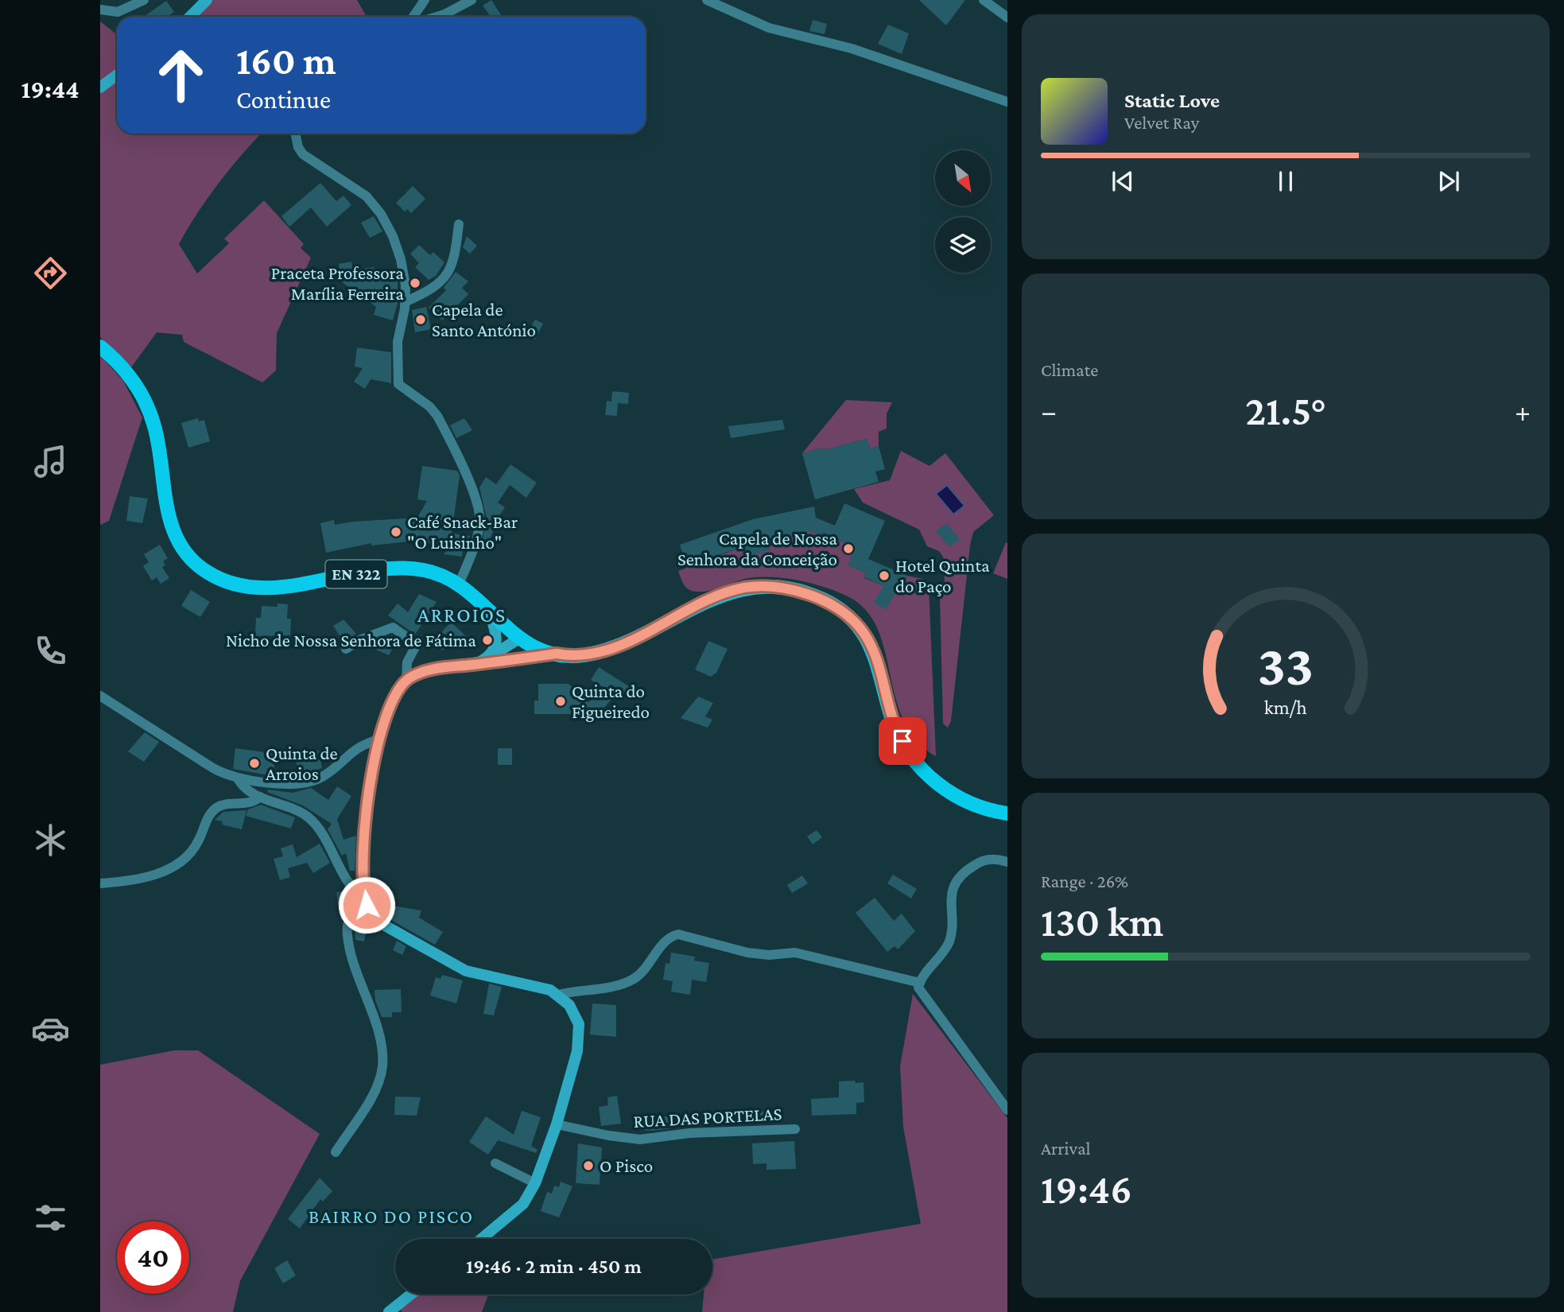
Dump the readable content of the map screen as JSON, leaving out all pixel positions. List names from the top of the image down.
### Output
{
  "streets": {
    "main road": ["EN 322"],
    "street": ["RUA DAS PORTELAS"]
  },
  "districts": ["ARROIOS", "BAIRRO DO PISCO"],
  "places": [
    "Praceta Professora Marília Ferreira",
    "Capela de Santo António",
    "Café Snack-Bar \"O Luisinho\"",
    "Capela de Nossa Senhora da Conceição",
    "Hotel Quinta do Paço",
    "Nicho de Nossa Senhora de Fátima",
    "Quinta do Figueiredo",
    "Quinta de Arroios",
    "O Pisco"
  ],
  "north": "bottom right",
  "page": {
    "tabs": "19:44",
    "turn": ["160 m", "Continue"],
    "song": ["Static Love", "Velvet Ray"],
    "tile": [
      "Climate",
      ["Range · 26%", "130 km"],
      ["Arrival", "19:46"]
    ],
    "heat": ["−", "21.5°", "+"],
    "limit": "40",
    "trip": "19:46 · 2 min · 450 m",
    "gauge": ["33", "km/h"]
  }
}
